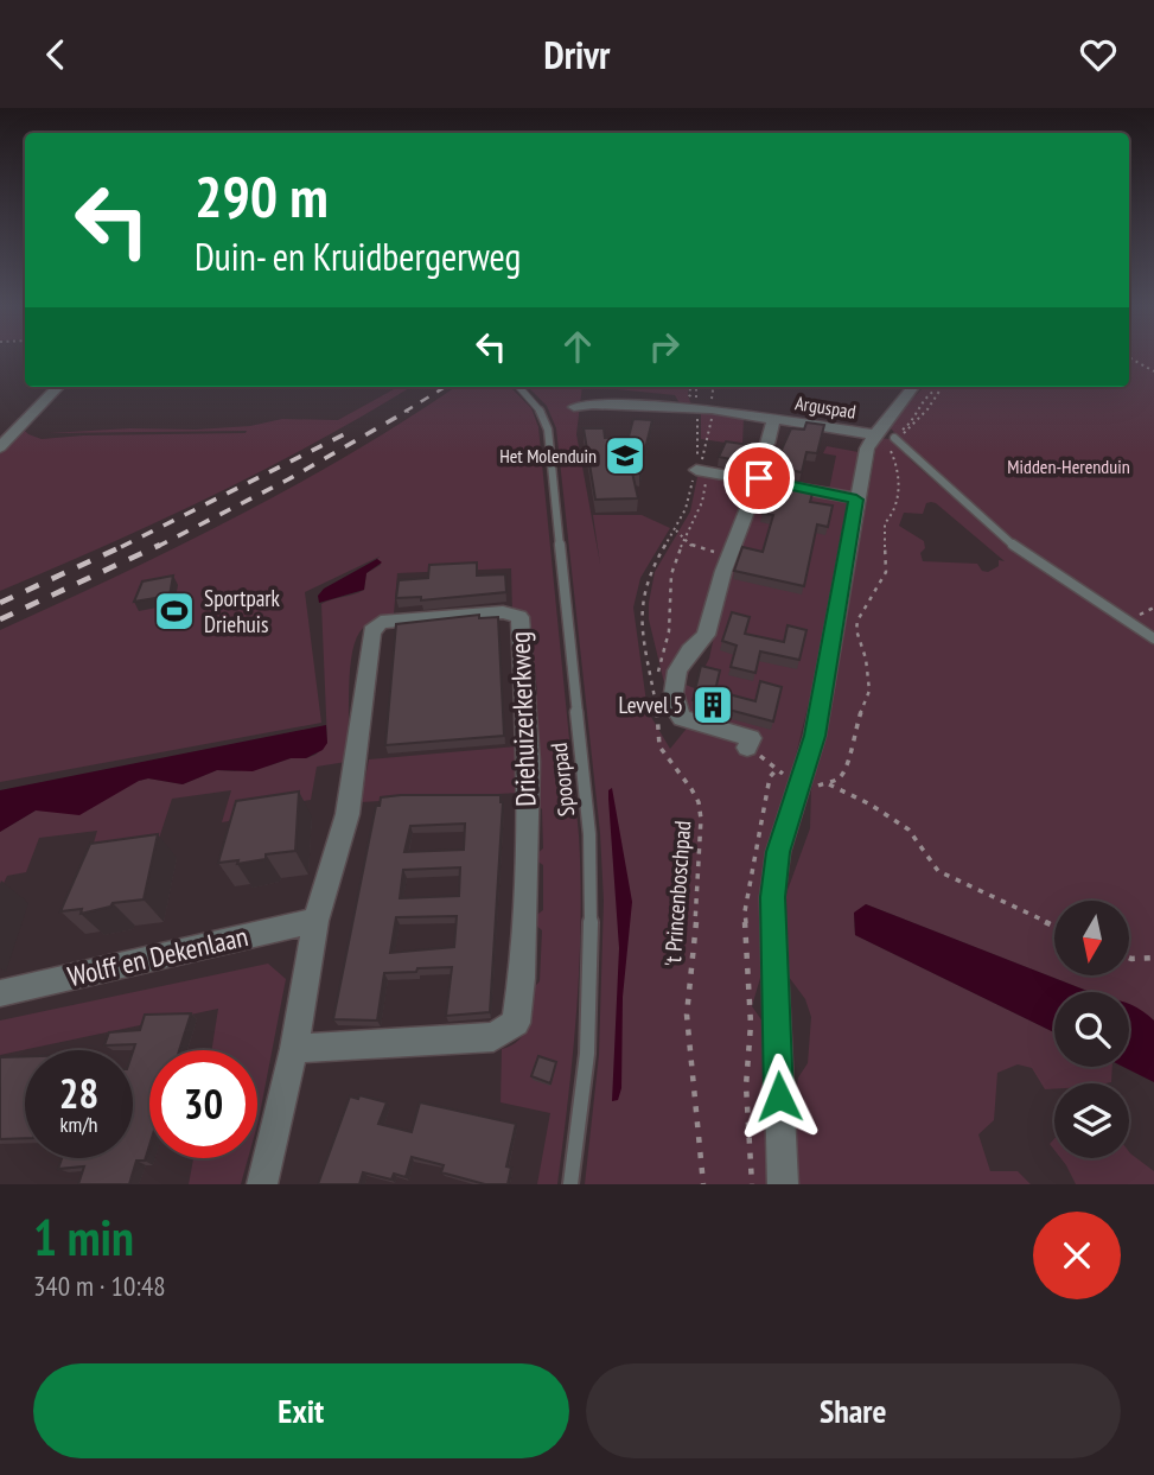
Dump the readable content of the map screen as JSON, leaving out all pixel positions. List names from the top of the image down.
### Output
{
  "streets": {
    "street": ["Arguspad", "Driehuizerkerkweg", "Wolff en Dekenlaan"],
    "lane": ["Spoorpad"],
    "path": ["'t Princenboschpad"]
  },
  "crossings": [
    ["Arguspad", "'t Princenboschpad"],
    ["Driehuizerkerkweg", "Wolff en Dekenlaan"]
  ],
  "parks": ["Midden-Herenduin"],
  "places": {
    "school or university": ["Het Molenduin"],
    "sports": ["Sportpark Driehuis"],
    "building": ["Levvel 5"]
  },
  "north": "bottom",
  "page": {
    "header": "Drivr",
    "turn": ["290 m", "Duin- en Kruidbergerweg"],
    "speed": "28 km/h",
    "limit": "30",
    "heading": ["1 min", "340 m · 10:48"],
    "buttons": ["Exit", "Share"]
  }
}
